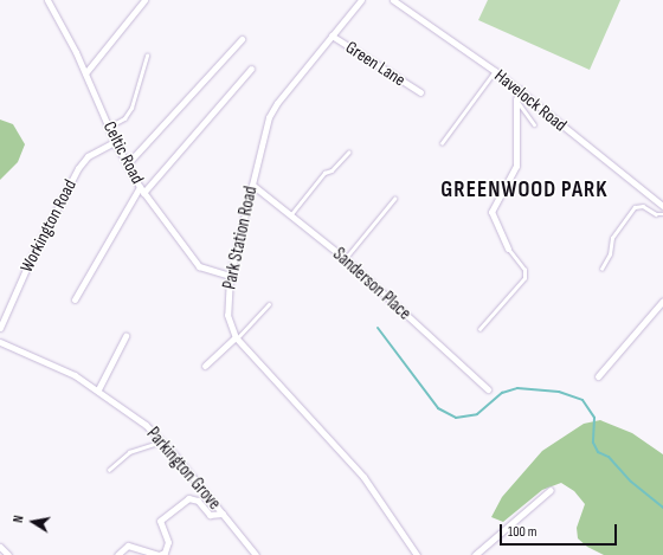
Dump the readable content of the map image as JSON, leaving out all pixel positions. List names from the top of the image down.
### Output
{
  "streets": {
    "street": [
      "Green Lane",
      "Havelock Road",
      "Celtic Road",
      "Workington Road",
      "Park Station Road",
      "Sanderson Place",
      "Parkington Grove"
    ]
  },
  "crossings": [
    ["Green Lane", "Park Station Road"],
    ["Celtic Road", "Workington Road"],
    ["Celtic Road", "Park Station Road"],
    ["Park Station Road", "Sanderson Place"]
  ],
  "districts": ["GREENWOOD PARK"],
  "scale_bar": "100 m",
  "north": "left"
}
